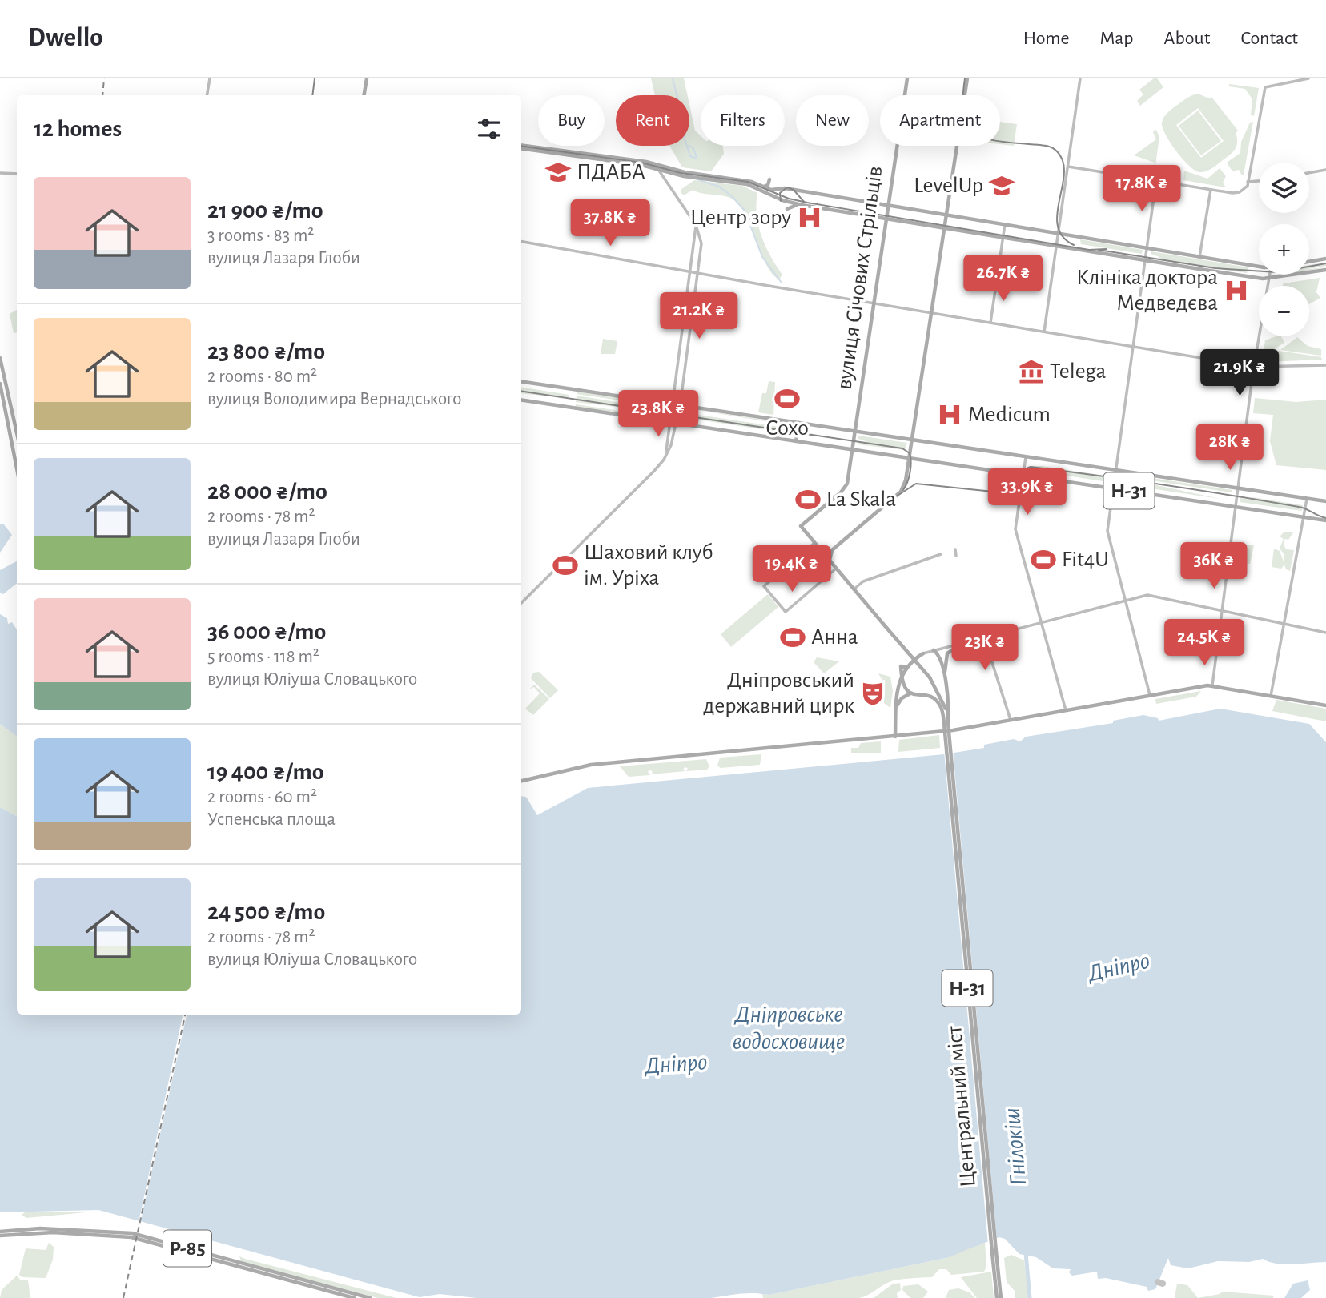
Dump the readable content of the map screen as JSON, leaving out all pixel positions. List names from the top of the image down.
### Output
{
  "streets": {
    "main road": [
      "вулиця Січових Стрільців",
      "Н-31",
      "Центральний міст",
      "Р-85"
    ]
  },
  "crossings": [
    ["вулиця Січових Стрільців", "Н-31"],
    ["Н-31", "Центральний міст"]
  ],
  "water": ["Дніпро", "Дніпровське водосховище", "Гнілокіш"],
  "places": {
    "school or university": ["ПДАБА", "LevelUp"],
    "hospital": ["Центр зору", "Клініка доктора Медведєва", "Medicum"],
    "museum": ["Telega"],
    "sports": [
      "Сохо",
      "La Skala",
      "Fit4U",
      "Шаховий клуб ім. Уріха",
      "Анна"
    ],
    "theatre": ["Дніпровський державний цирк"]
  },
  "page": {
    "header": "Dwello",
    "nav": [
      "Home",
      "Map",
      "About",
      "Contact"
    ],
    "chip": [
      "Buy",
      "Rent",
      "Filters",
      "New",
      "Apartment"
    ],
    "heading": "12 homes",
    "map_buttons": ["+", "−"],
    "list": [
      {
        "name": "21 900 ₴/mo",
        "note": "3 rooms · 83 m² · вулиця Лазаря Глоби"
      },
      {
        "name": "23 800 ₴/mo",
        "note": "2 rooms · 80 m² · вулиця Володимира Вернадського"
      },
      {
        "name": "28 000 ₴/mo",
        "note": "2 rooms · 78 m² · вулиця Лазаря Глоби"
      },
      {
        "name": "36 000 ₴/mo",
        "note": "5 rooms · 118 m² · вулиця Юліуша Словацького"
      },
      {
        "name": "19 400 ₴/mo",
        "note": "2 rooms · 60 m² · Успенська площа"
      },
      {
        "name": "24 500 ₴/mo",
        "note": "2 rooms · 78 m² · вулиця Юліуша Словацького"
      }
    ],
    "price": [
      "17.8K ₴",
      "37.8K ₴",
      "26.7K ₴",
      "21.2K ₴",
      "21.9K ₴",
      "23.8K ₴",
      "28K ₴",
      "33.9K ₴",
      "36K ₴",
      "19.4K ₴",
      "24.5K ₴",
      "23K ₴"
    ]
  }
}
